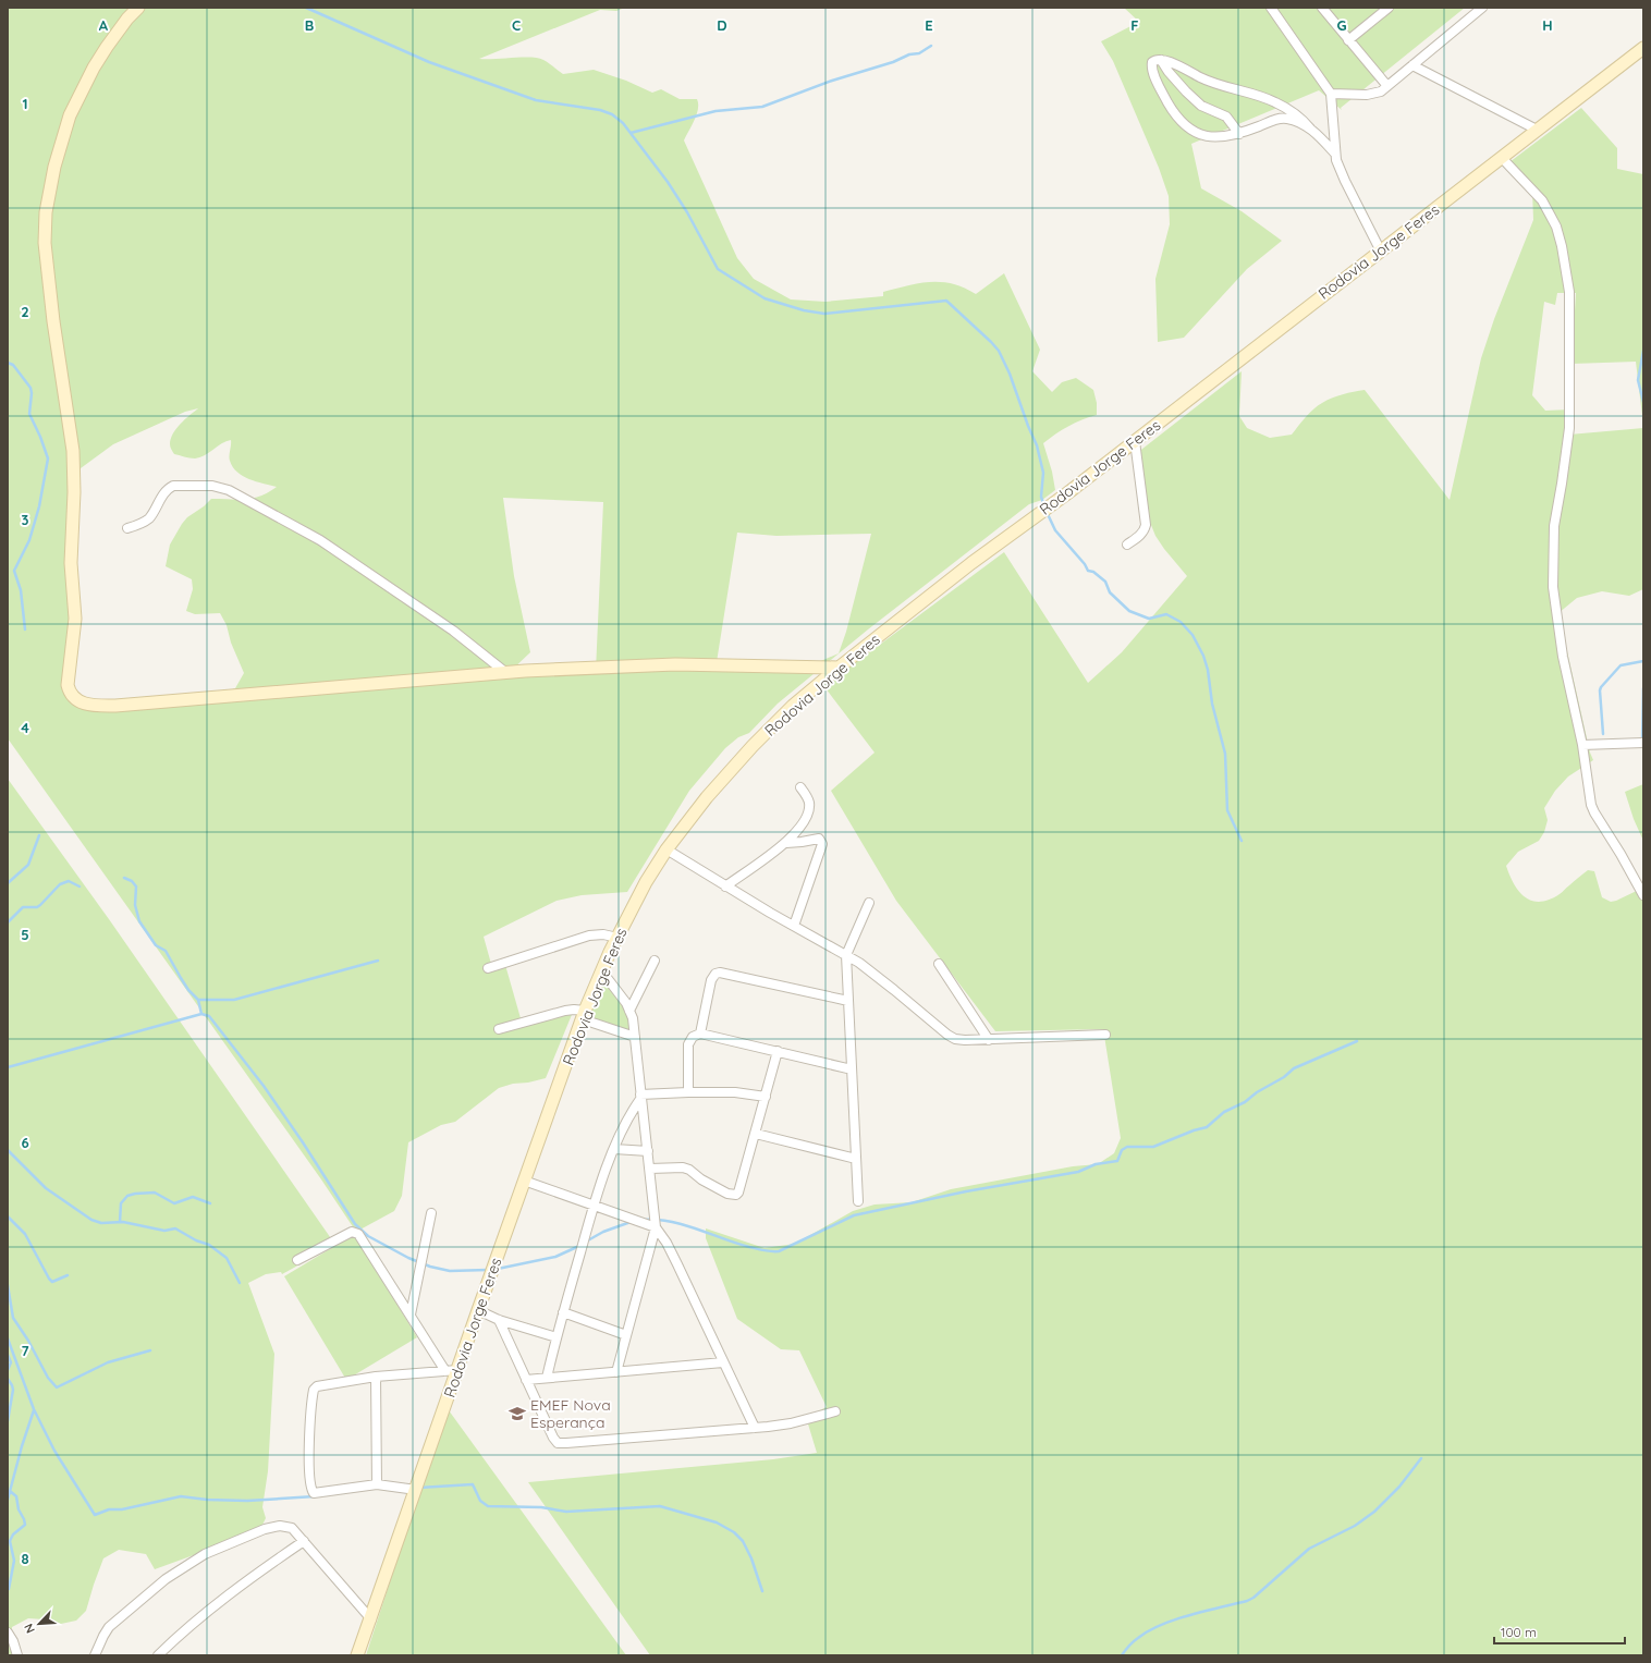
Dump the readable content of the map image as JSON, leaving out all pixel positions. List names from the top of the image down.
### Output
{
  "streets": {
    "main road": ["Rodovia Jorge Feres"]
  },
  "places": {
    "school or university": ["EMEF Nova Esperança"]
  },
  "scale_bar": "100 m",
  "north": "bottom left",
  "grid": {
    "columns": [
      "A",
      "B",
      "C",
      "D",
      "E",
      "F",
      "G",
      "H"
    ],
    "rows": [
      "1",
      "2",
      "3",
      "4",
      "5",
      "6",
      "7",
      "8"
    ]
  }
}
